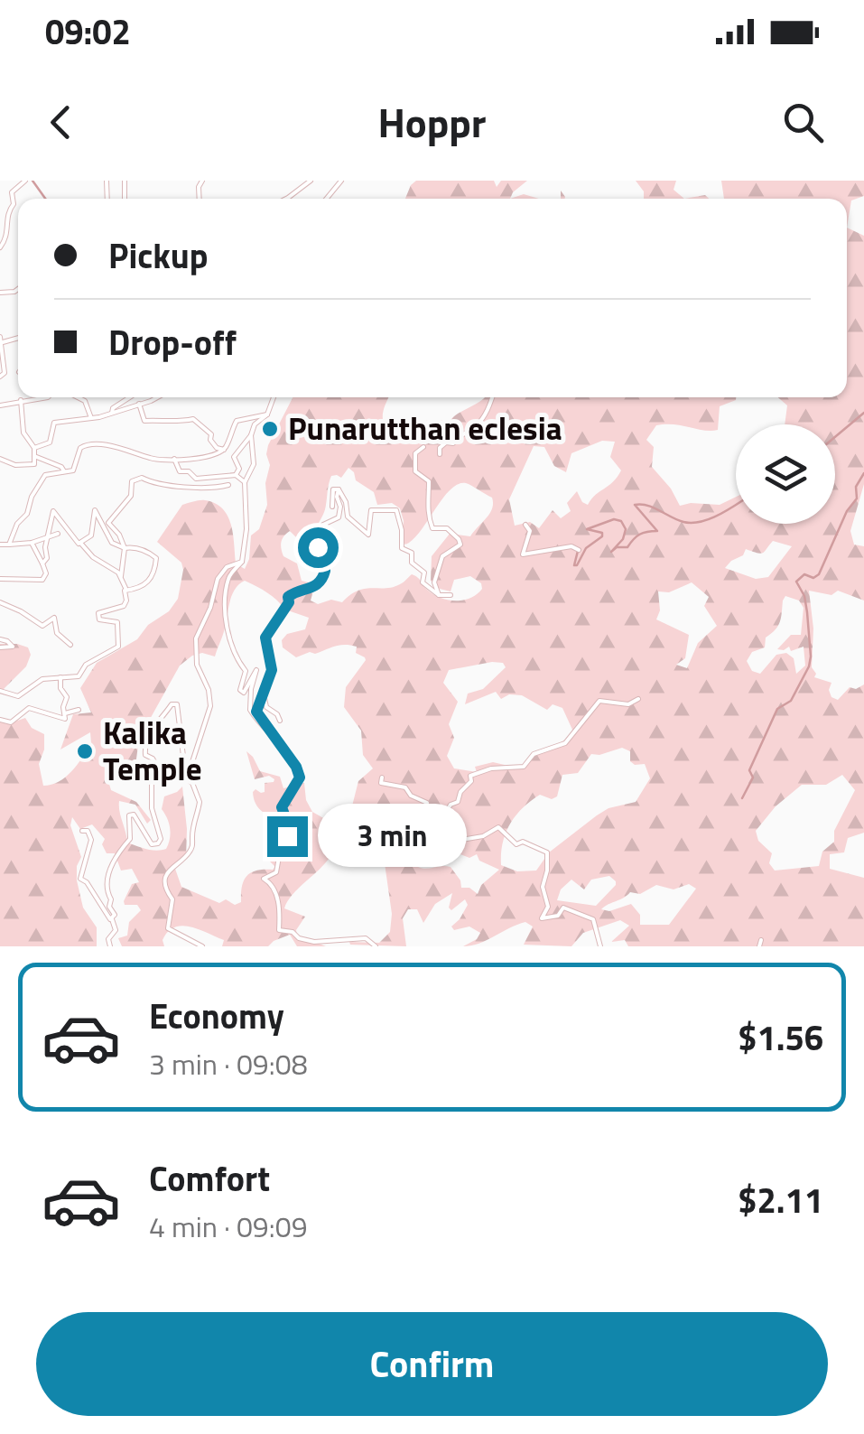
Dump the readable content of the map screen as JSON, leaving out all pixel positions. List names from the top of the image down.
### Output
{
  "places": ["Punarutthan eclesia", "Kalika Temple"],
  "page": {
    "status": "09:02",
    "header": "Hoppr",
    "banner": ["Pickup", "Drop-off"],
    "bubble": "3 min",
    "list": [
      {
        "name": "Economy",
        "note": "3 min · 09:08",
        "value": "$1.56"
      },
      {
        "name": "Comfort",
        "note": "4 min · 09:09",
        "value": "$2.11"
      }
    ],
    "buttons": "Confirm"
  }
}
